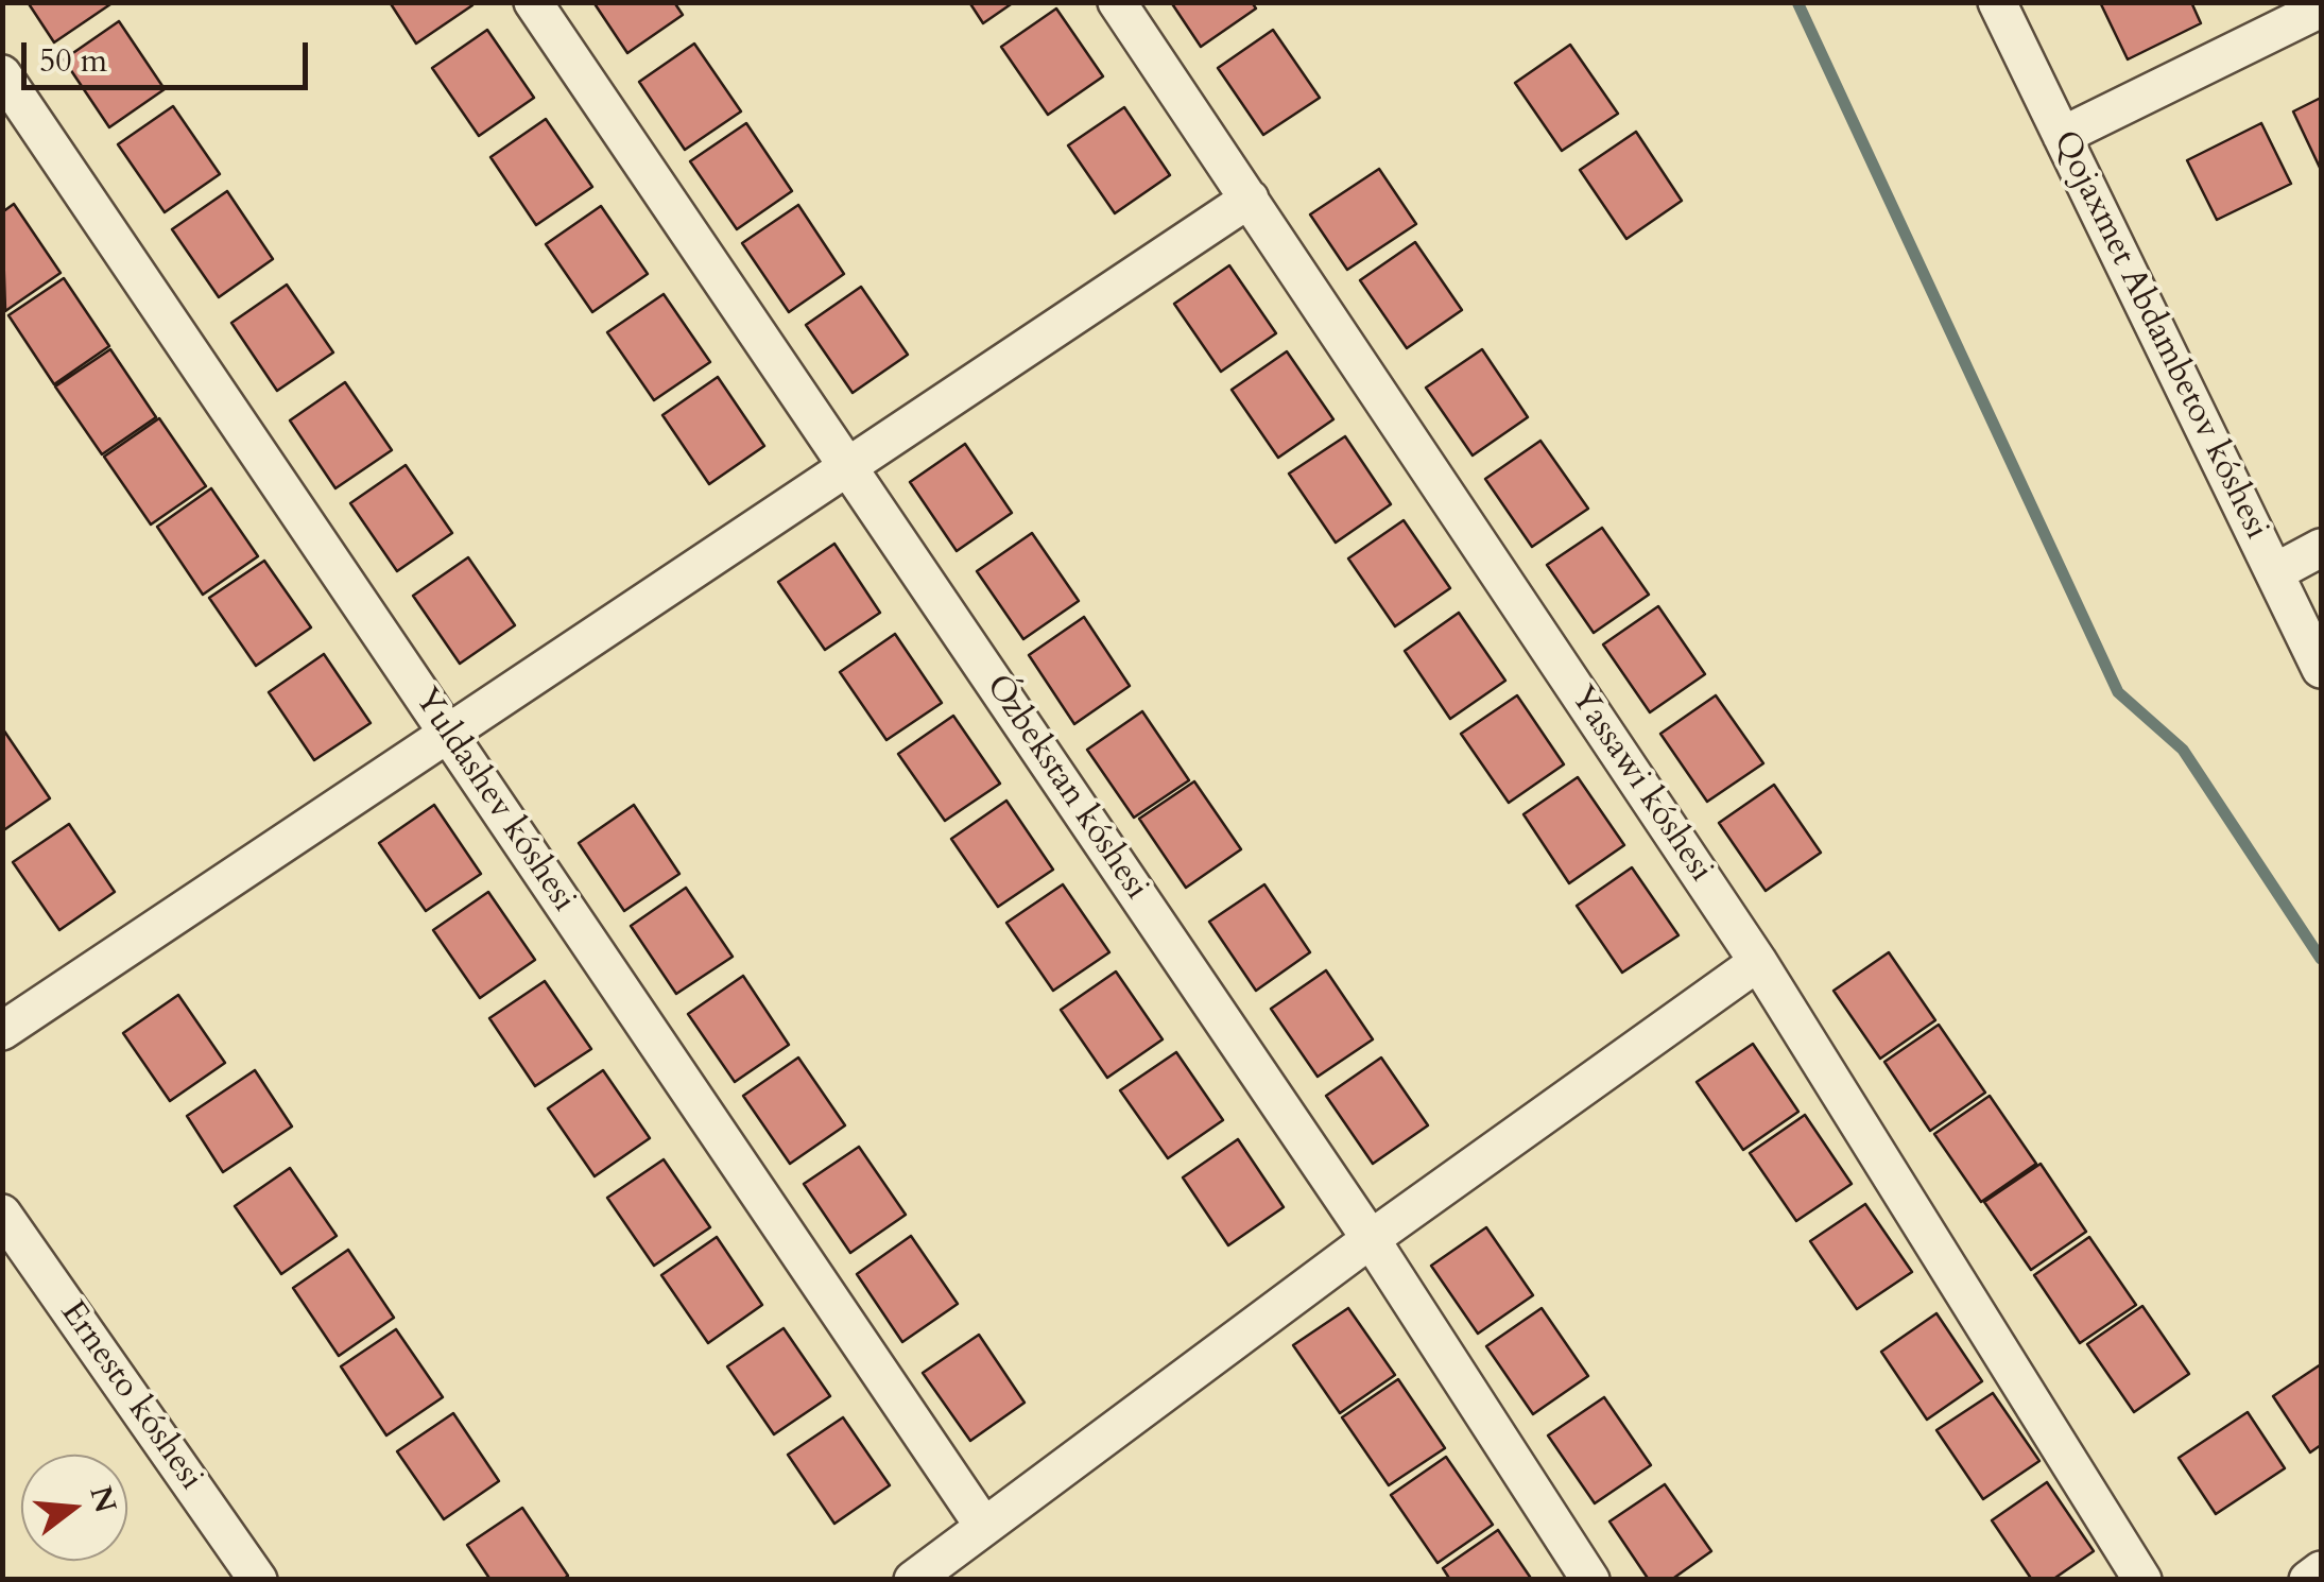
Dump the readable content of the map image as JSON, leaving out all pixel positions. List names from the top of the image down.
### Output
{
  "streets": {
    "street": [
      "Qojaxmet Abdambetov kóshesi",
      "Yassawi kóshesi",
      "Ózbekstan kóshesi",
      "Yuldashev kóshesi",
      "Ernesto kóshesi"
    ]
  },
  "scale_bar": "50 m",
  "north": "right"
}
